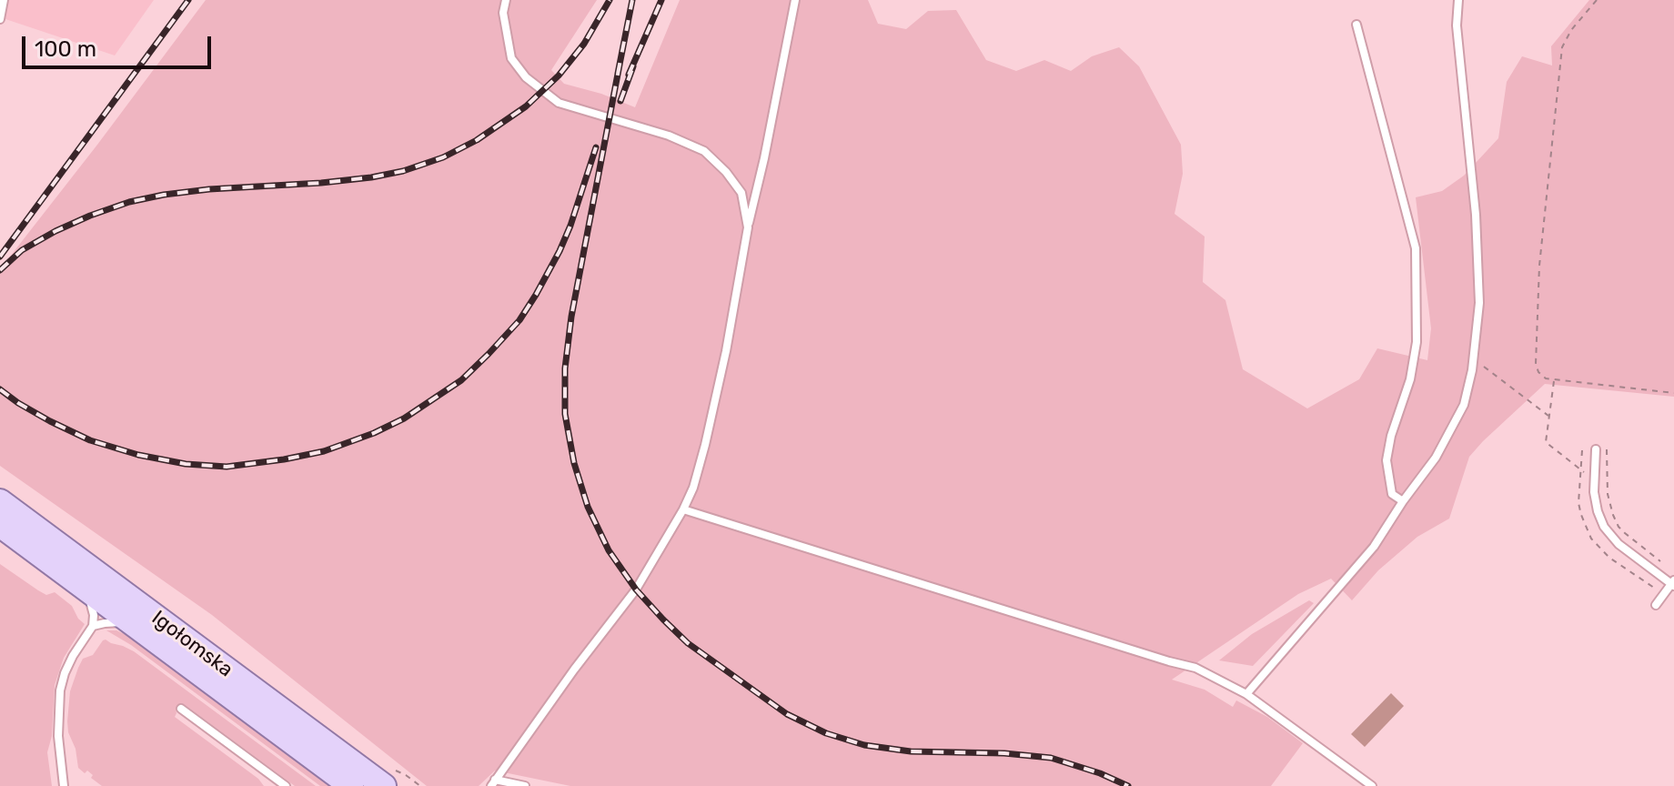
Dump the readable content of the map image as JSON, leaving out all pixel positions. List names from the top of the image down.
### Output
{
  "streets": {
    "main road": ["Igołomska"]
  },
  "scale_bar": "100 m"
}
